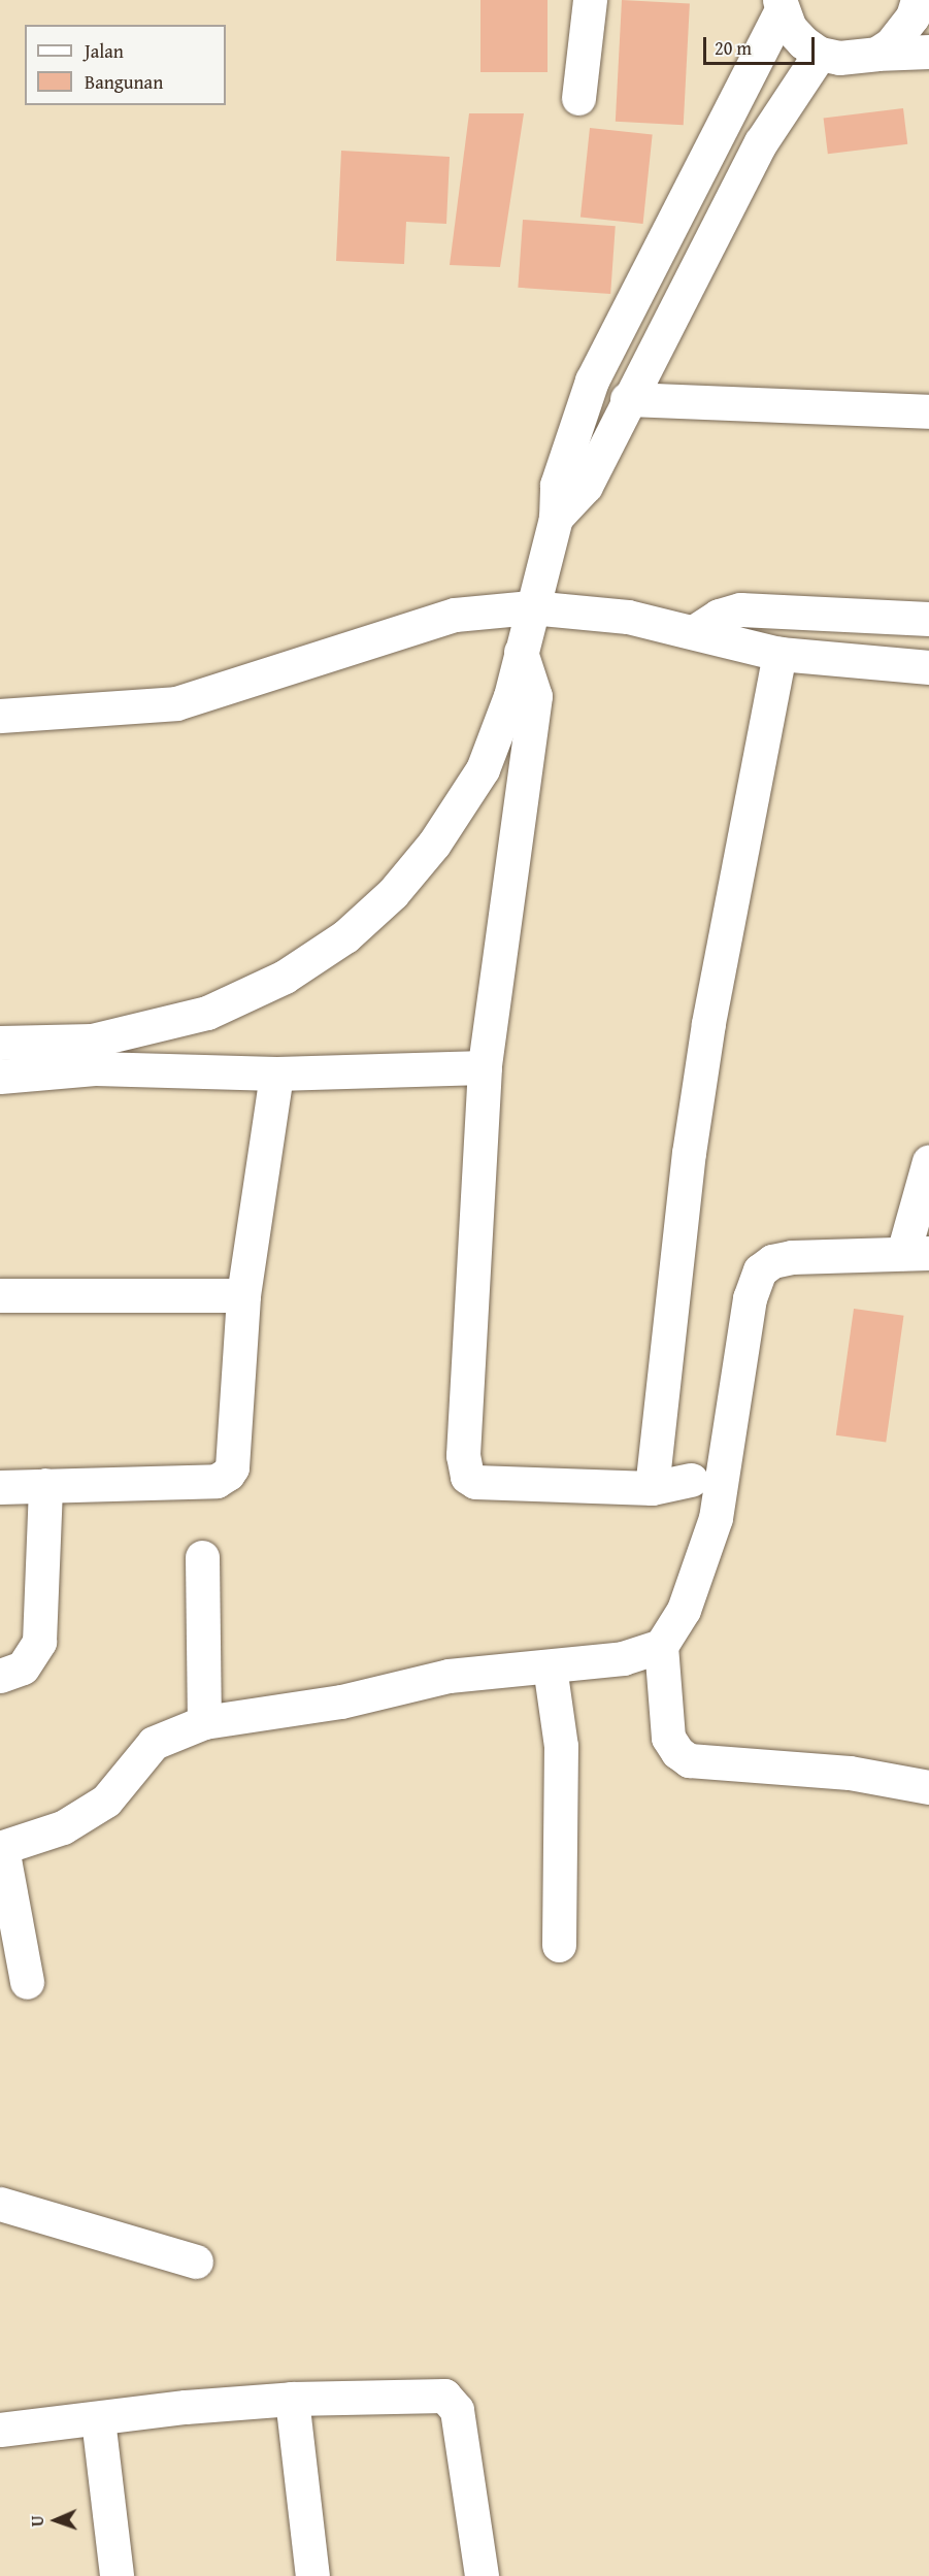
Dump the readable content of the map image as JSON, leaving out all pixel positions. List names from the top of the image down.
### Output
{
  "legend": ["Jalan", "Bangunan"],
  "scale_bar": "20 m",
  "north": "left"
}
